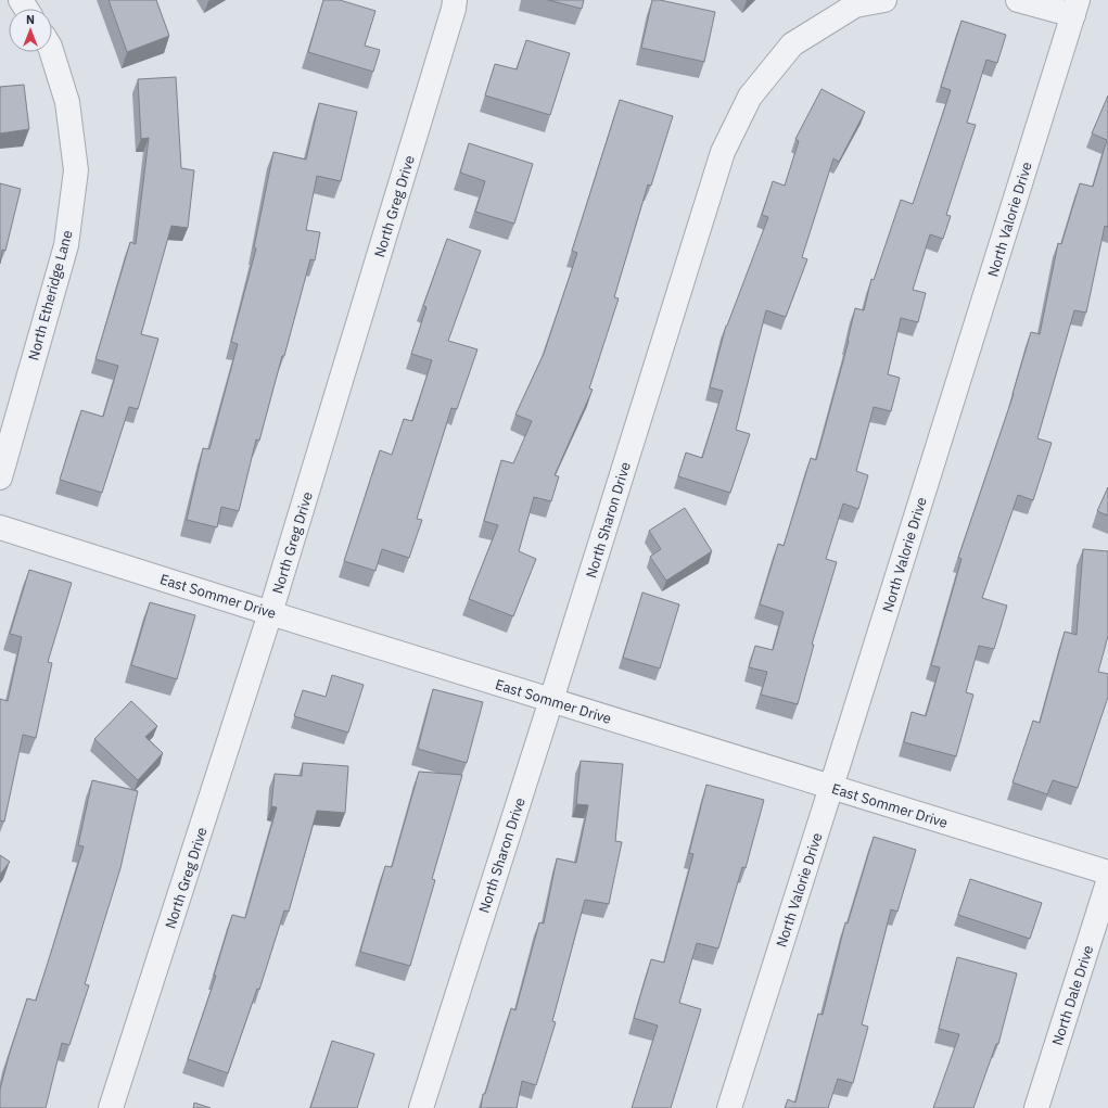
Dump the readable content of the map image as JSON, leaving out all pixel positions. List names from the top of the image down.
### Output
{
  "streets": {
    "street": [
      "North Greg Drive",
      "North Valorie Drive",
      "North Etheridge Lane",
      "North Sharon Drive",
      "East Sommer Drive",
      "North Dale Drive"
    ]
  },
  "crossings": [
    ["North Greg Drive", "East Sommer Drive"],
    ["North Valorie Drive", "East Sommer Drive"],
    ["North Sharon Drive", "East Sommer Drive"]
  ],
  "north": "top"
}
